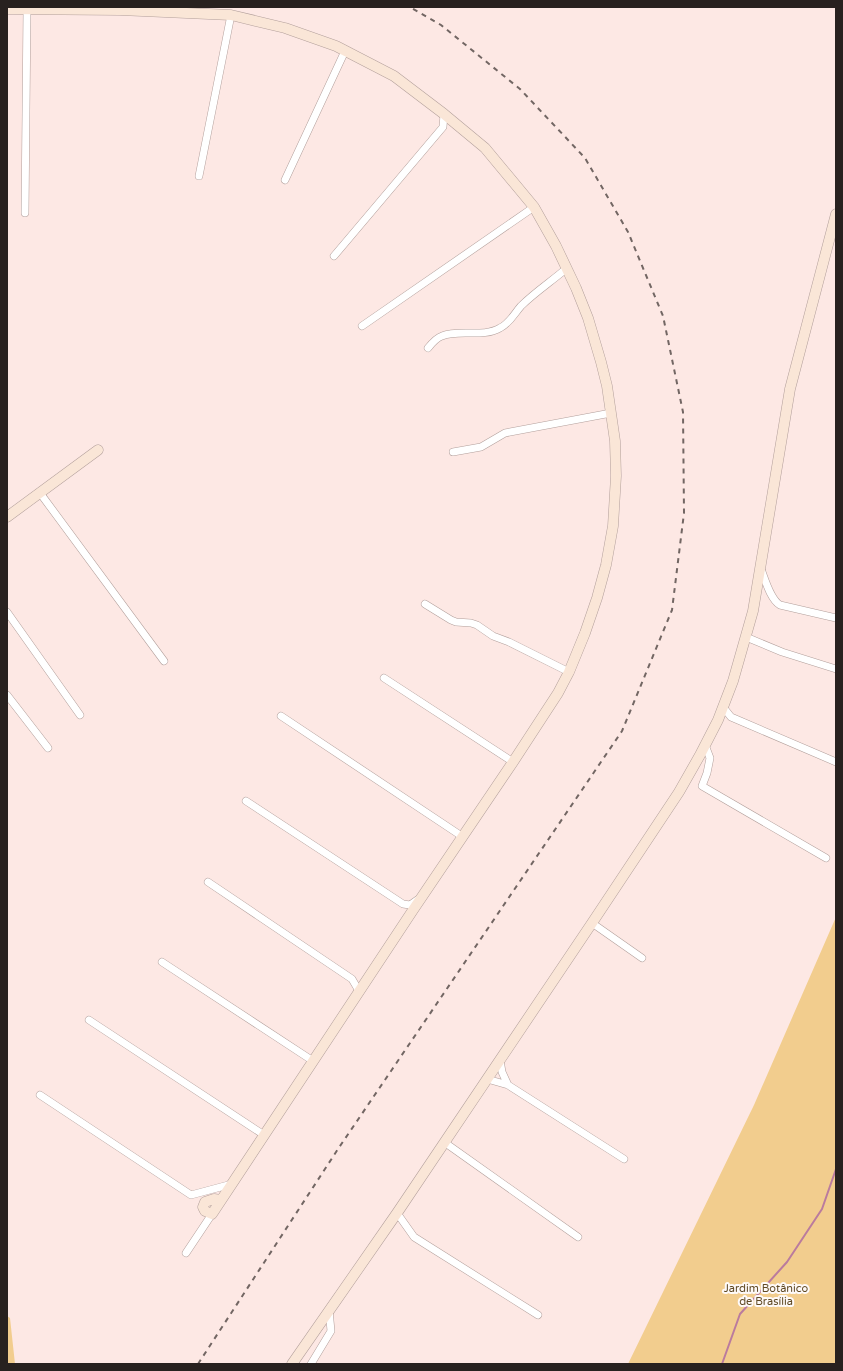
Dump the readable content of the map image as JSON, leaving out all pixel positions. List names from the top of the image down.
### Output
{
  "parks": ["Jardim Botânico de Brasília"]
}
